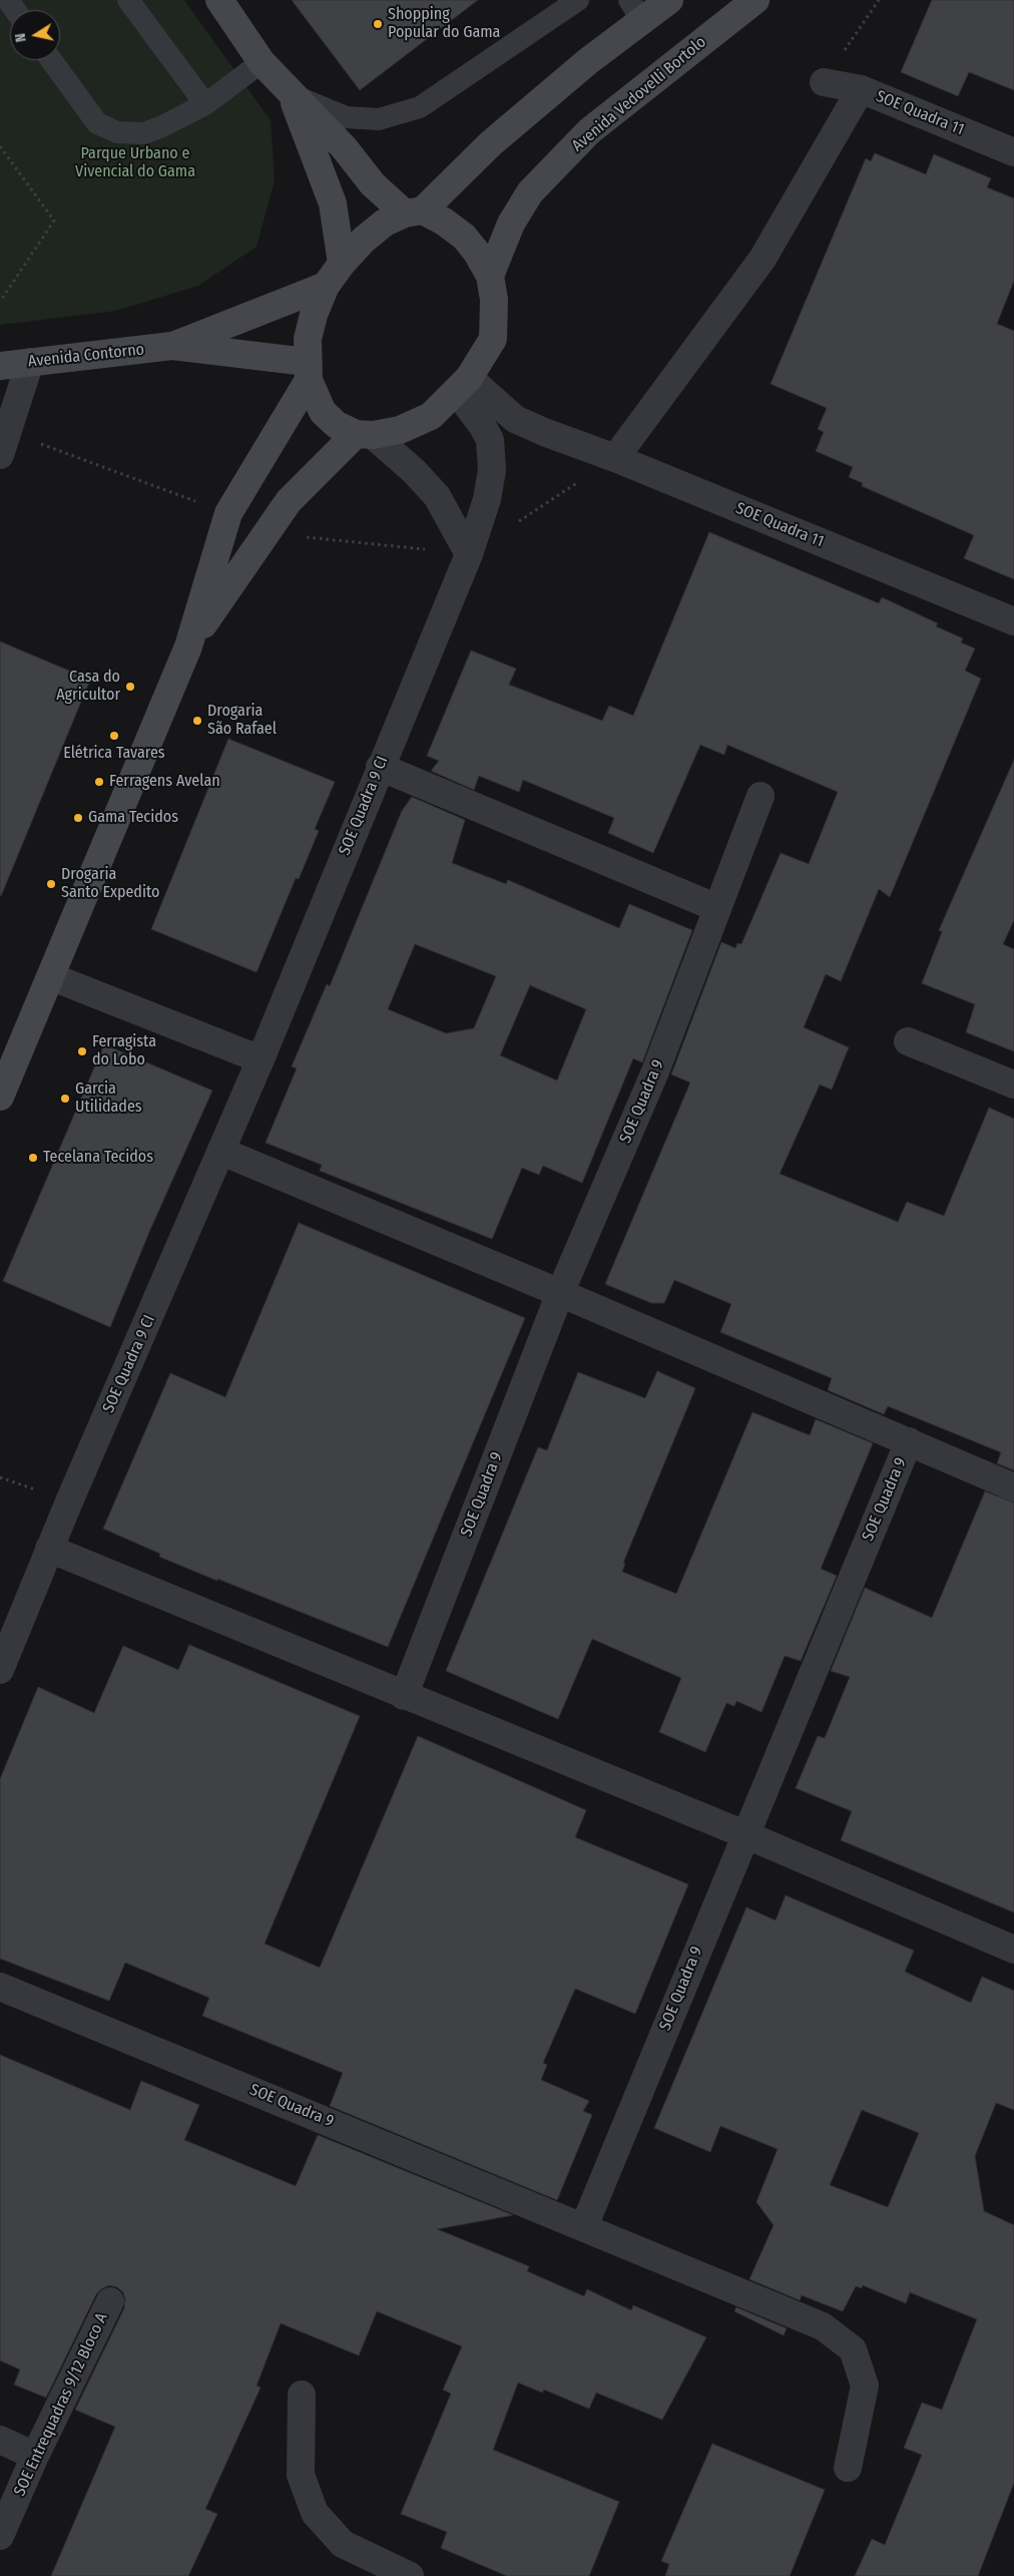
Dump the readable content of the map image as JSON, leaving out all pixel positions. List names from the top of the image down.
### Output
{
  "streets": {
    "street": [
      "Avenida Vedovelli Bortolo",
      "SOE Quadra 11",
      "Avenida Contorno",
      "SOE Quadra 9 CI",
      "SOE Quadra 9",
      "SOE Entrequadras 9/12 Bloco A"
    ]
  },
  "crossings": [
    ["SOE Quadra 11", "SOE Quadra 9 CI"],
    ["SOE Quadra 9 CI", "SOE Quadra 9"]
  ],
  "parks": ["Parque Urbano e Vivencial do Gama"],
  "places": [
    "Shopping Popular do Gama",
    "Casa do Agricultor",
    "Drogaria São Rafael",
    "Elétrica Tavares",
    "Ferragens Avelan",
    "Gama Tecidos",
    "Drogaria Santo Expedito",
    "Ferragista do Lobo",
    "Garcia Utilidades",
    "Tecelana Tecidos"
  ],
  "north": "left"
}
